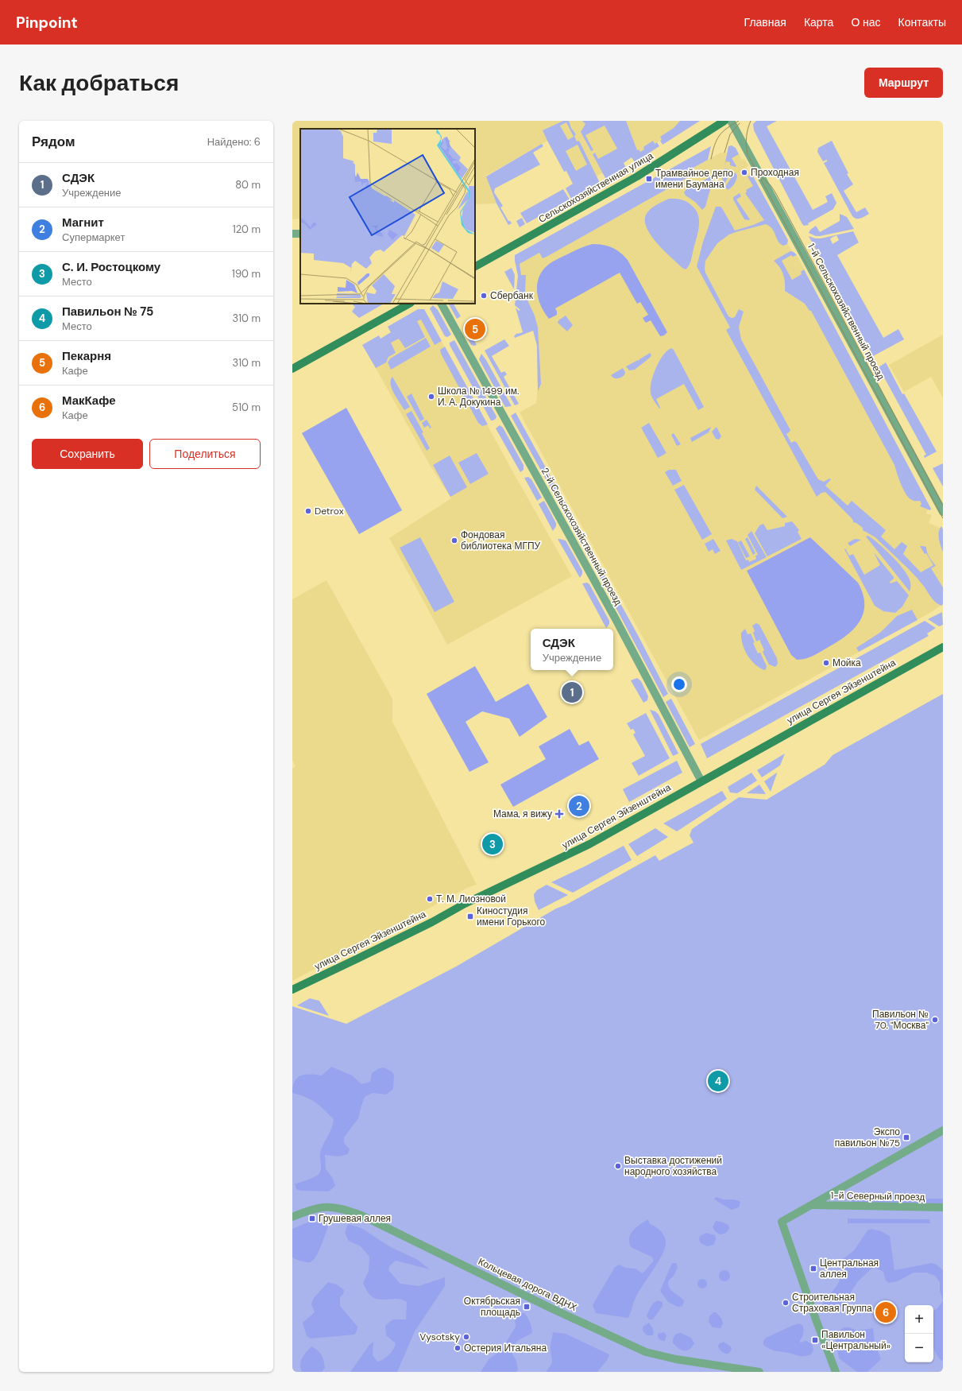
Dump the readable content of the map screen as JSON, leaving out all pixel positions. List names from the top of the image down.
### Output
{
  "streets": {
    "main road": ["Сельскохозяйственная улица", "улица Сергея Эйзенштейна"],
    "street": [
      "1-й Сельскохозяйственный проезд",
      "2-й Сельскохозяйственный проезд",
      "1-й Северный проезд",
      "Кольцевая дорога ВДНХ"
    ]
  },
  "crossings": [
    ["2-й Сельскохозяйственный проезд", "улица Сергея Эйзенштейна"]
  ],
  "places": {
    "other": [
      "Проходная",
      "Сбербанк",
      "Школа № 1499 им. И. А. Докукина",
      "Detrox",
      "Фондовая библиотека МГПУ",
      "Мойка",
      "Т. М. Лиозновой",
      "Павильон № 70. \"Москва\"",
      "Выставка достижений народного хозяйства",
      "Строительная Страховая Группа",
      "Vysotsky",
      "Остерия Итальяна"
    ],
    "transit": [
      "Трамвайное депо имени Баумана",
      "Киностудия имени Горького",
      "Экспо павильон №75",
      "Грушевая аллея",
      "Центральная аллея",
      "Октябрьская площадь",
      "Павильон «Центральный»"
    ],
    "health": ["Мама, я вижу"]
  },
  "page": {
    "header": "Pinpoint",
    "nav": [
      "Главная",
      "Карта",
      "О нас",
      "Контакты"
    ],
    "buttons": [
      "Маршрут",
      ["Сохранить", "Поделиться"]
    ],
    "title": "Как добраться",
    "heading": ["Рядом", "Найдено: 6"],
    "list": [
      {
        "mark": "1",
        "name": "СДЭК",
        "note": "Учреждение",
        "value": "80 m"
      },
      {
        "mark": "2",
        "name": "Магнит",
        "note": "Супермаркет",
        "value": "120 m"
      },
      {
        "mark": "3",
        "name": "С. И. Ростоцкому",
        "note": "Место",
        "value": "190 m"
      },
      {
        "mark": "4",
        "name": "Павильон № 75",
        "note": "Место",
        "value": "310 m"
      },
      {
        "mark": "5",
        "name": "Пекарня",
        "note": "Кафе",
        "value": "310 m"
      },
      {
        "mark": "6",
        "name": "МакКафе",
        "note": "Кафе",
        "value": "510 m"
      }
    ],
    "pins": [
      "5",
      "1",
      "2",
      "3",
      "4",
      "6"
    ],
    "popup": ["СДЭК", "Учреждение"],
    "map_buttons": ["+", "−"]
  }
}
